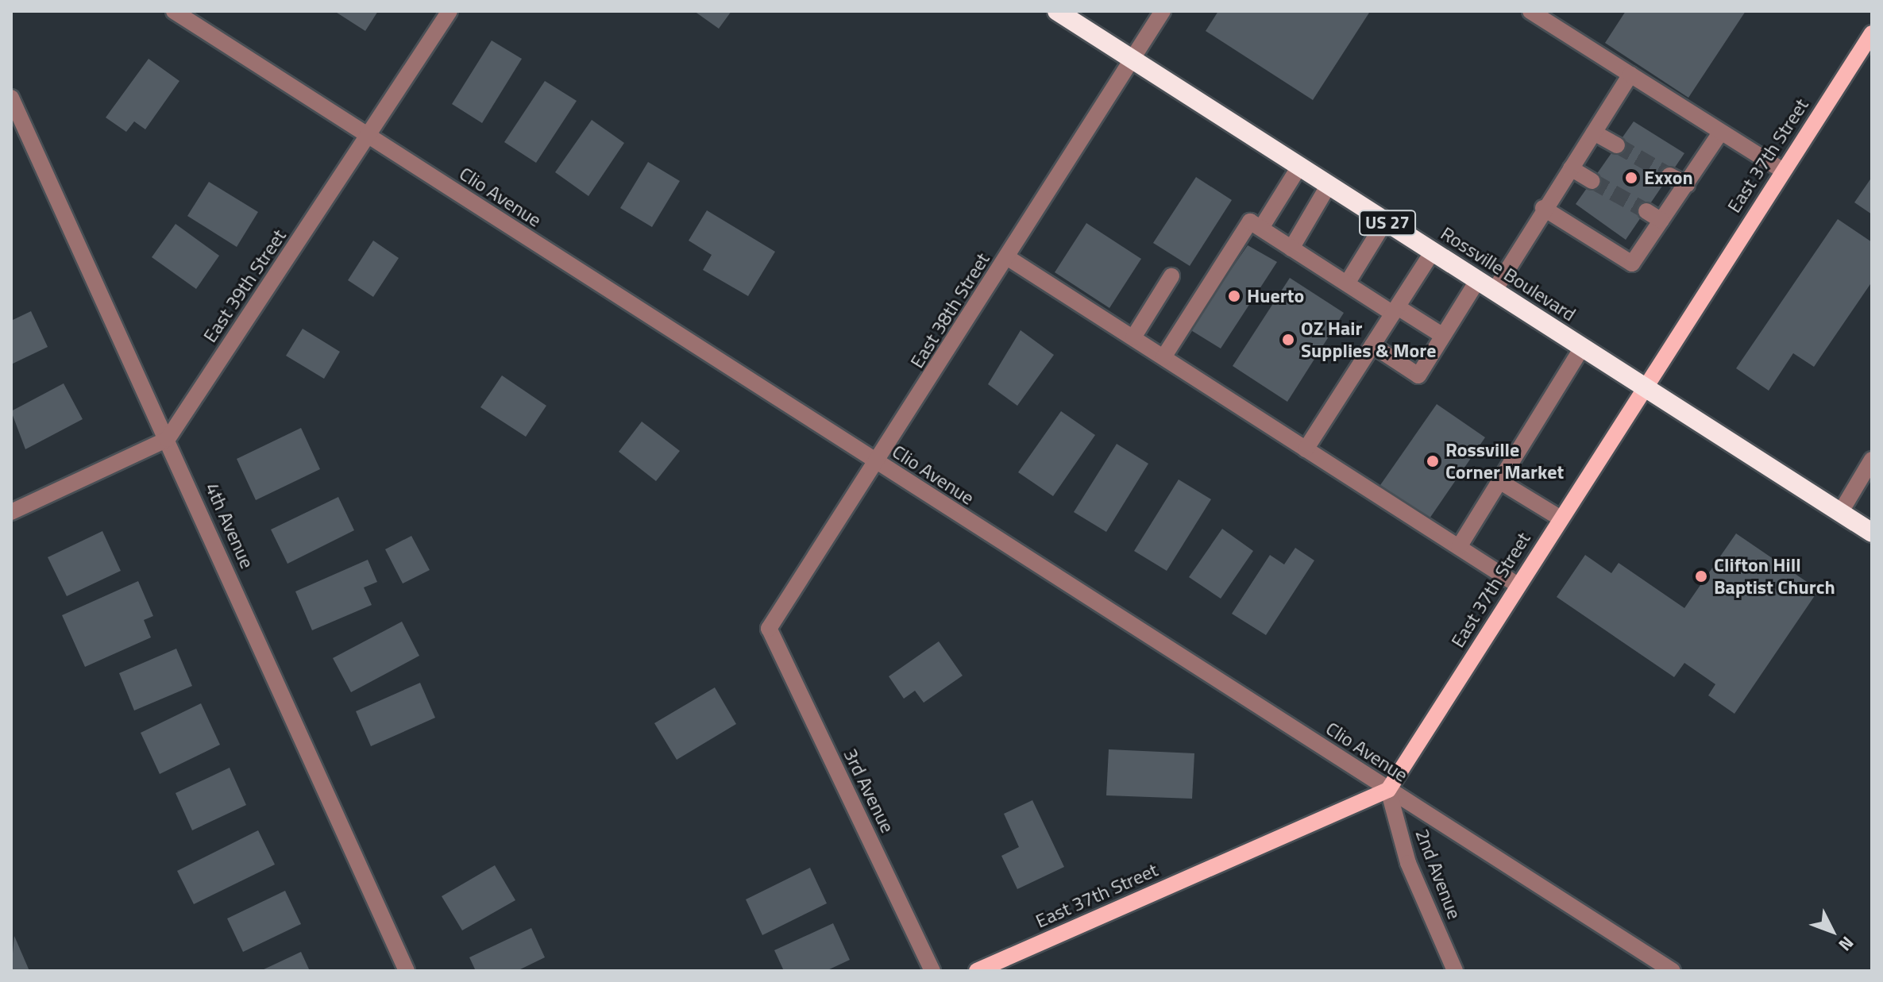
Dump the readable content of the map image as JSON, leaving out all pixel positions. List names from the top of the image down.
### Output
{
  "streets": {
    "highway": ["US 27", "Rossville Boulevard"],
    "main road": ["East 37th Street"],
    "street": [
      "Clio Avenue",
      "East 39th Street",
      "East 38th Street",
      "4th Avenue",
      "3rd Avenue",
      "2nd Avenue"
    ]
  },
  "crossings": [
    ["East 37th Street", "Clio Avenue"],
    ["East 37th Street", "Rossville Boulevard"],
    ["East 37th Street", "2nd Avenue"],
    ["Clio Avenue", "East 39th Street"],
    ["Clio Avenue", "East 38th Street"],
    ["Clio Avenue", "2nd Avenue"],
    ["Rossville Boulevard", "East 38th Street"],
    ["East 39th Street", "4th Avenue"],
    ["East 38th Street", "3rd Avenue"]
  ],
  "places": [
    "Exxon",
    "Huerto",
    "OZ Hair Supplies & More",
    "Rossville Corner Market",
    "Clifton Hill Baptist Church"
  ],
  "north": "bottom right"
}
